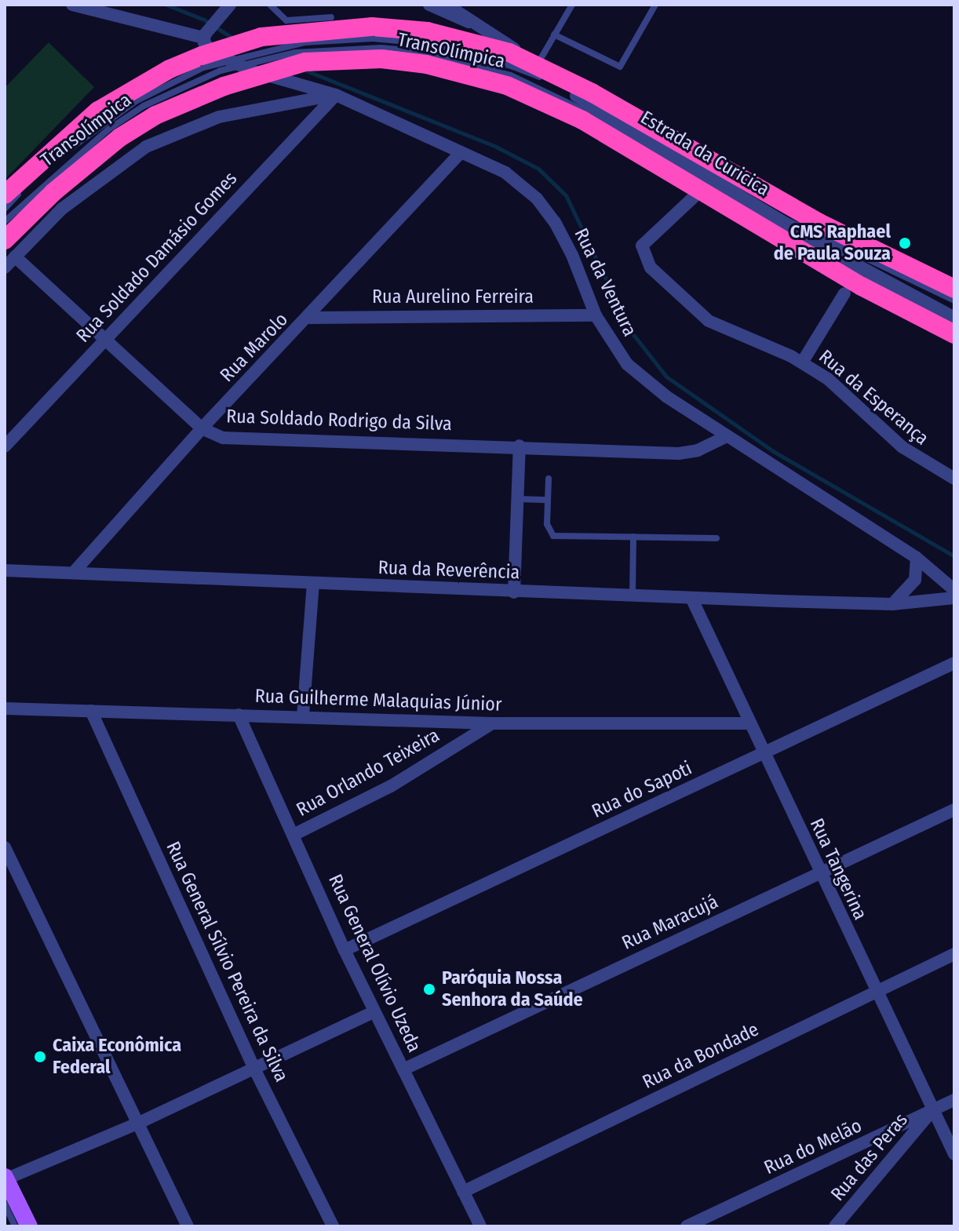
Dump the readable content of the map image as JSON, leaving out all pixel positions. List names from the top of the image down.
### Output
{
  "streets": {
    "highway": ["TransOlímpica"],
    "street": [
      "Estrada da Curicica",
      "Rua Soldado Damásio Gomes",
      "Rua da Ventura",
      "Rua Aurelino Ferreira",
      "Rua Marolo",
      "Rua da Esperança",
      "Rua Soldado Rodrigo da Silva",
      "Rua da Reverência",
      "Rua Guilherme Malaquias Júnior",
      "Rua Orlando Teixeira",
      "Rua do Sapoti",
      "Rua Tangerina",
      "Rua Maracujá",
      "Rua General Sílvio Pereira da Silva",
      "Rua General Olívio Uzeda",
      "Rua da Bondade",
      "Rua do Melão",
      "Rua das Peras"
    ],
    "lane": ["Transolímpica"]
  },
  "crossings": [
    ["TransOlímpica", "Transolímpica"],
    ["TransOlímpica", "Rua da Ventura"],
    ["TransOlímpica", "Rua Soldado Rodrigo da Silva"],
    ["Transolímpica", "Rua da Ventura"],
    ["Estrada da Curicica", "Rua da Esperança"],
    ["Rua Soldado Damásio Gomes", "Rua da Ventura"],
    ["Rua Soldado Damásio Gomes", "Rua Soldado Rodrigo da Silva"],
    ["Rua da Ventura", "Rua Aurelino Ferreira"],
    ["Rua da Ventura", "Rua Marolo"],
    ["Rua da Ventura", "Rua Soldado Rodrigo da Silva"],
    ["Rua Aurelino Ferreira", "Rua Marolo"],
    ["Rua Marolo", "Rua Soldado Rodrigo da Silva"],
    ["Rua Marolo", "Rua da Reverência"],
    ["Rua da Reverência", "Rua Tangerina"],
    ["Rua Guilherme Malaquias Júnior", "Rua Orlando Teixeira"],
    ["Rua Guilherme Malaquias Júnior", "Rua Tangerina"],
    ["Rua Guilherme Malaquias Júnior", "Rua General Sílvio Pereira da Silva"],
    ["Rua Guilherme Malaquias Júnior", "Rua General Olívio Uzeda"],
    ["Rua Orlando Teixeira", "Rua General Olívio Uzeda"],
    ["Rua do Sapoti", "Rua Tangerina"],
    ["Rua do Sapoti", "Rua General Olívio Uzeda"],
    ["Rua Tangerina", "Rua Maracujá"],
    ["Rua Tangerina", "Rua da Bondade"],
    ["Rua Tangerina", "Rua do Melão"],
    ["Rua Tangerina", "Rua das Peras"],
    ["Rua Maracujá", "Rua General Olívio Uzeda"],
    ["Rua General Olívio Uzeda", "Rua da Bondade"],
    ["Rua do Melão", "Rua das Peras"]
  ],
  "places": ["CMS Raphael de Paula Souza", "Paróquia Nossa Senhora da Saúde", "Caixa Econômica Federal"]
}
